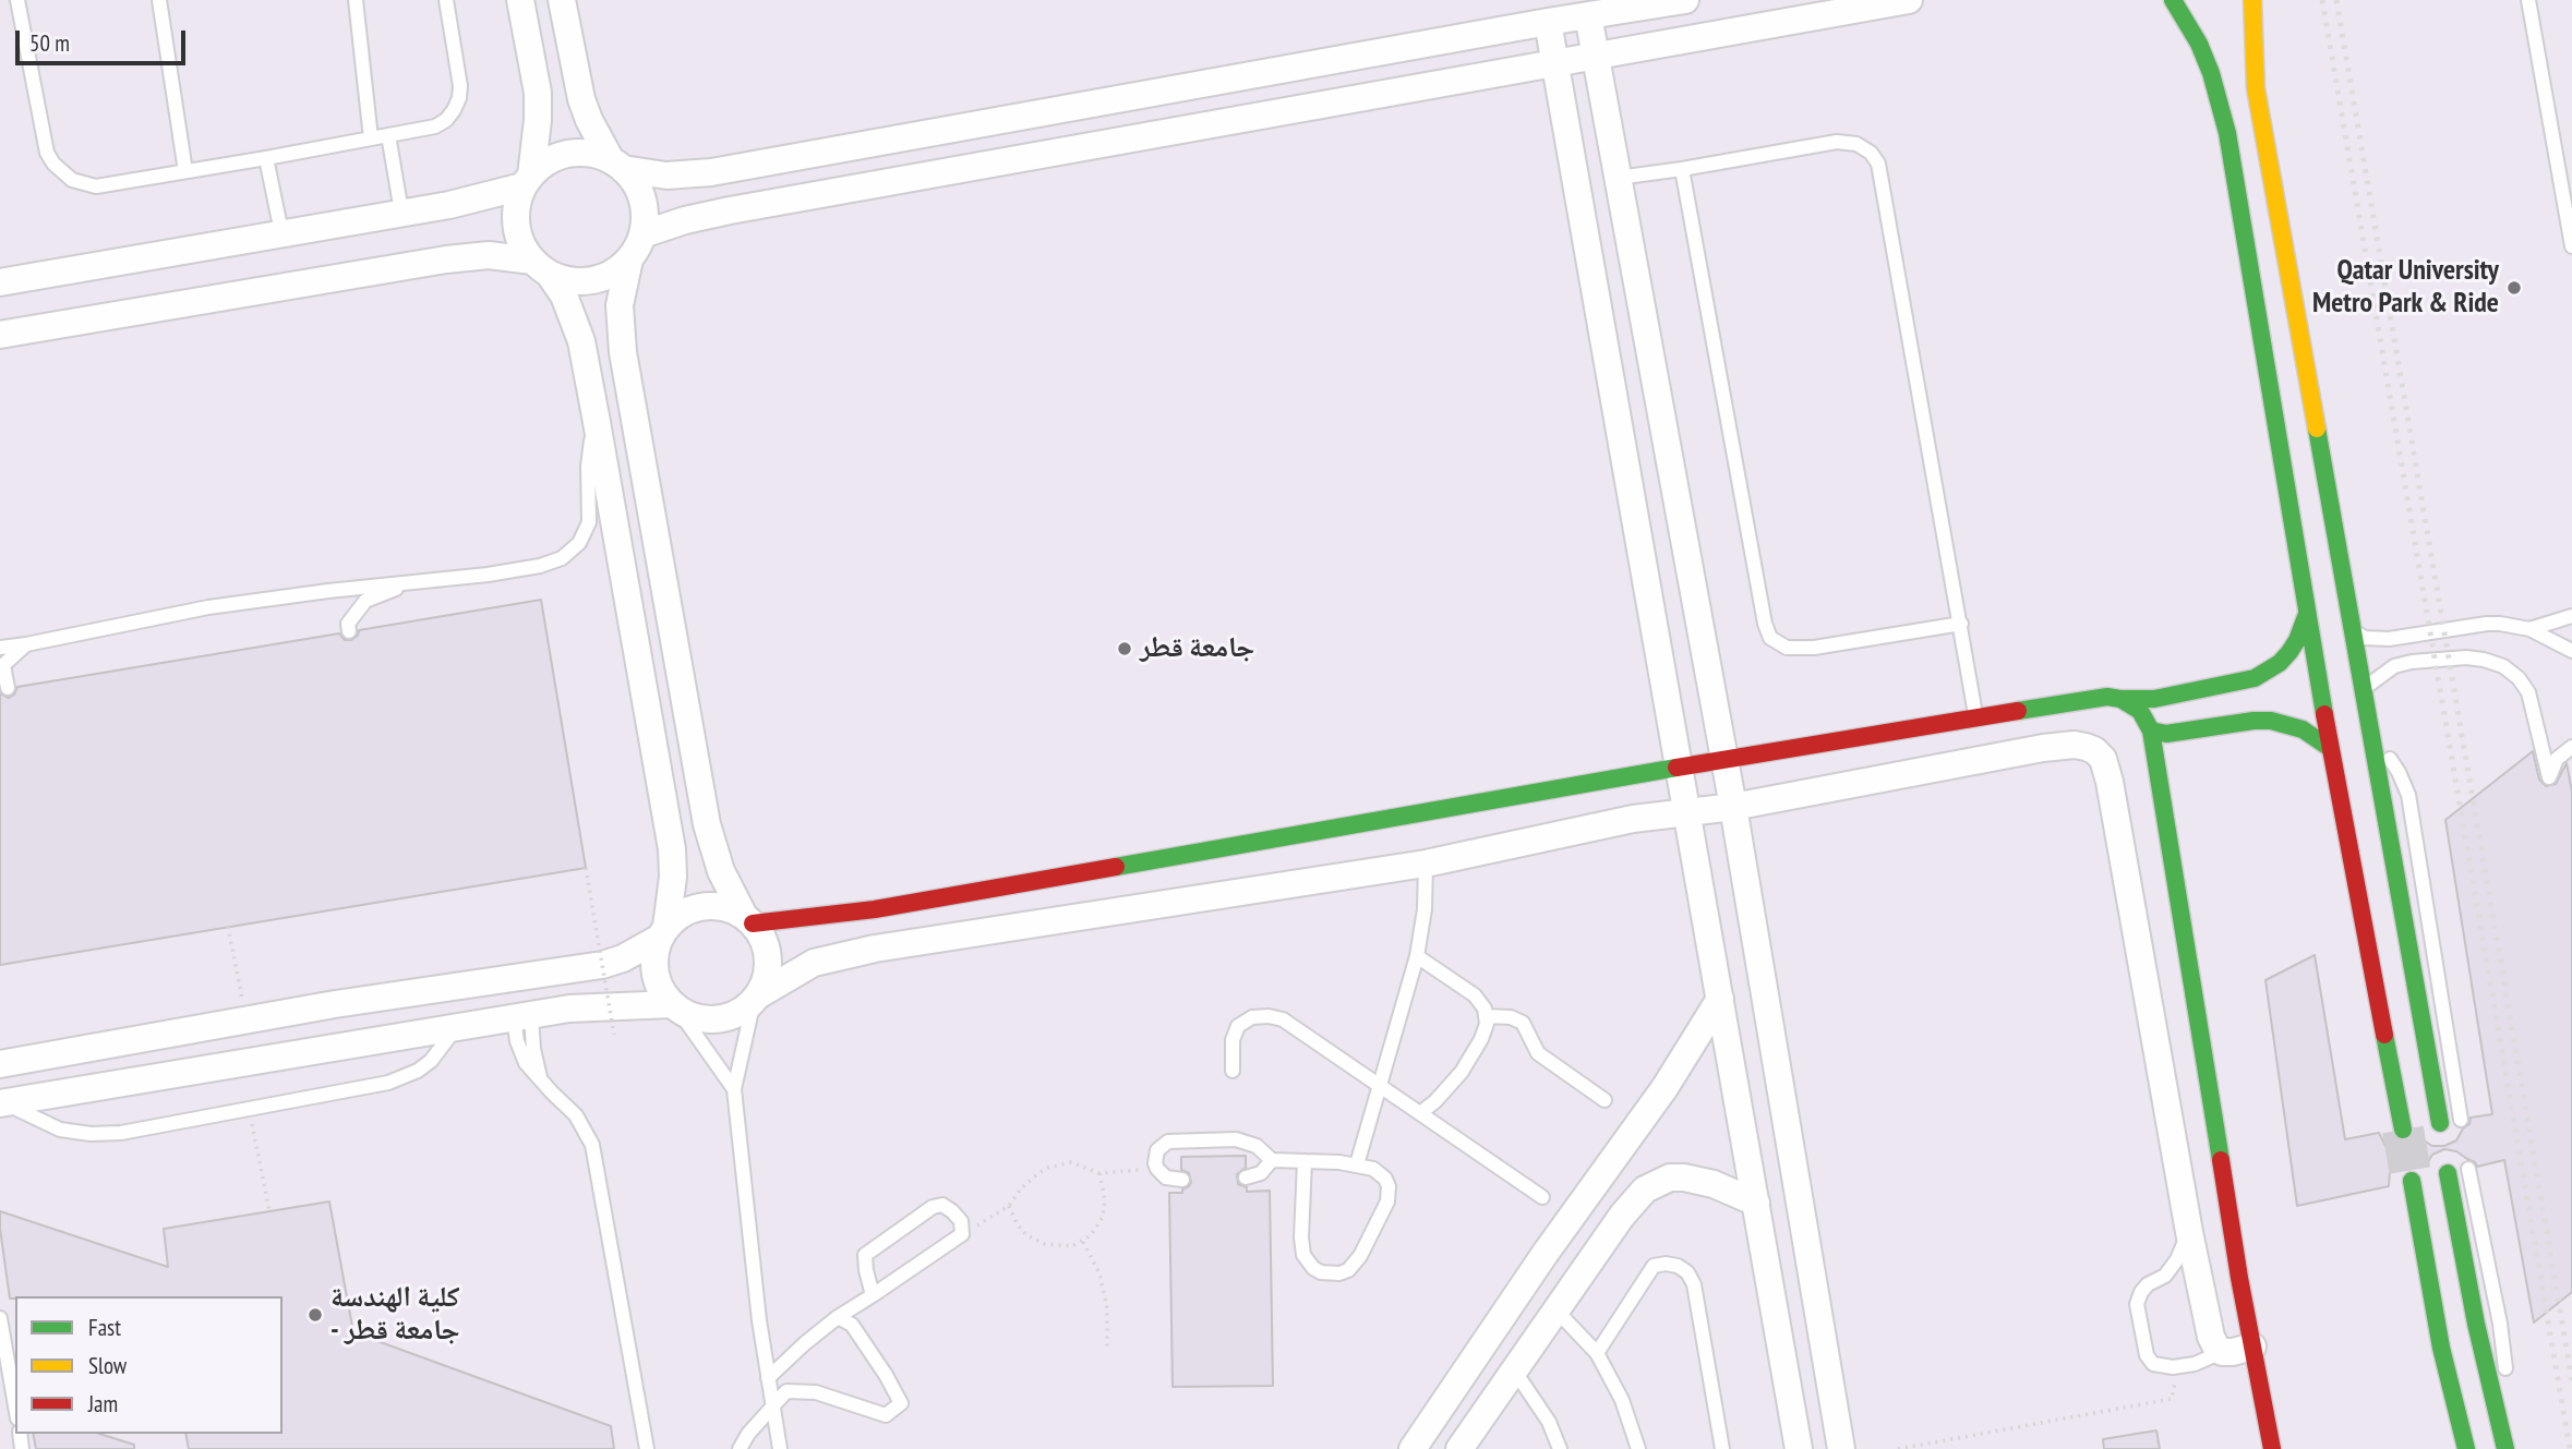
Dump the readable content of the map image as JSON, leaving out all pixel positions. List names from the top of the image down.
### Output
{
  "places": ["Qatar University Metro Park & Ride", "جامعة قطر", "كلية الهندسة - جامعة قطر"],
  "legend": ["Fast", "Slow", "Jam"],
  "scale_bar": "50 m"
}
